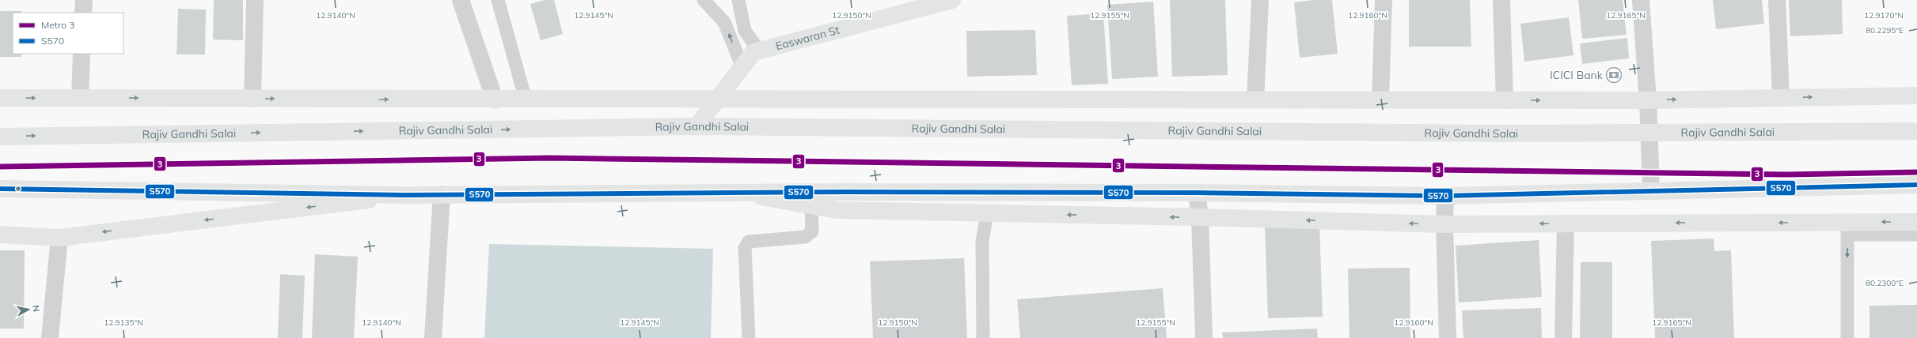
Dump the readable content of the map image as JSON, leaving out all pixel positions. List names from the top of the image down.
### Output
{
  "streets": {
    "street": ["Easwaran St", "Rajiv Gandhi Salai"]
  },
  "crossings": [
    ["Easwaran St", "Rajiv Gandhi Salai"]
  ],
  "places": {
    "bank": ["ICICI Bank"]
  },
  "lines": ["metro line 3", "transit line S570"],
  "legend": ["Metro 3", "S570"],
  "north": "right",
  "coordinates": [
    "12.9140°N",
    "12.9145°N",
    "12.9150°N",
    "12.9155°N",
    "12.9160°N",
    "12.9165°N",
    "12.9170°N",
    "80.2295°E",
    "80.2300°E",
    "12.9135°N"
  ]
}
